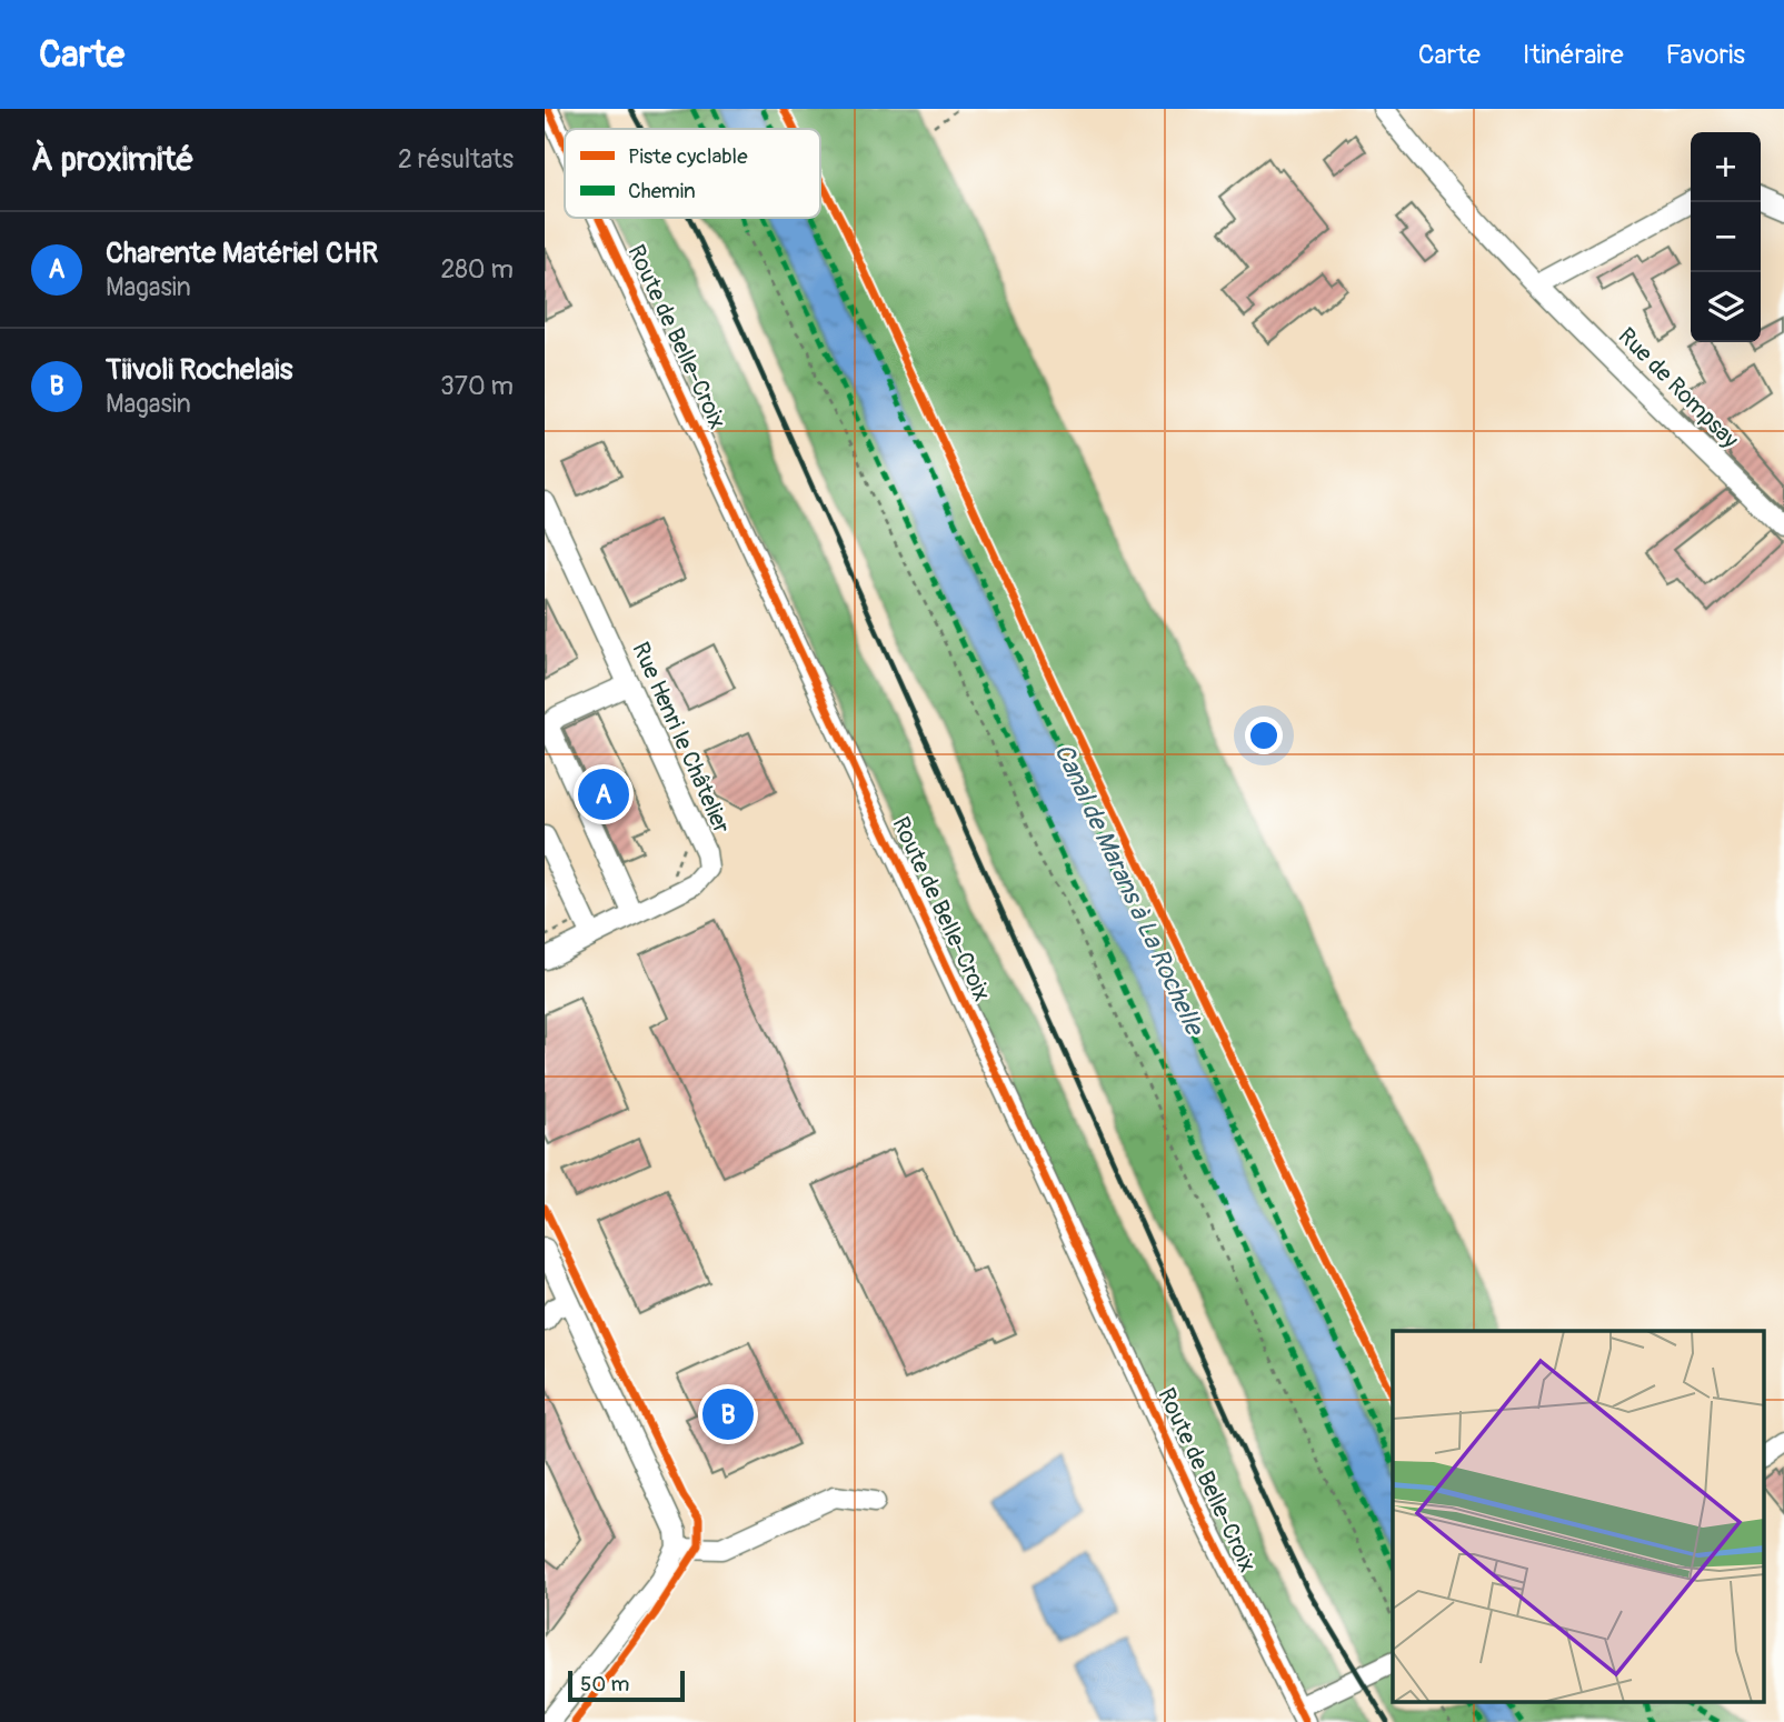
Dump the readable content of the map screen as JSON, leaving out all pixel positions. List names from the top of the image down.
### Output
{
  "streets": {
    "street": ["Route de Belle-Croix", "Rue de Rompsay", "Rue Henri le Châtelier"]
  },
  "water": ["Canal de Marans à La Rochelle"],
  "legend": ["Piste cyclable", "Chemin"],
  "scale_bar": "50 m",
  "page": {
    "header": "Carte",
    "nav": ["Carte", "Itinéraire", "Favoris"],
    "heading": ["À proximité", "2 résultats"],
    "map_buttons": ["+", "−"],
    "list": [
      {
        "mark": "A",
        "name": "Charente Matériel CHR",
        "note": "Magasin",
        "value": "280 m"
      },
      {
        "mark": "B",
        "name": "Tiivoli Rochelais",
        "note": "Magasin",
        "value": "370 m"
      }
    ],
    "pins": ["A", "B"],
    "scale": "50 m"
  }
}
